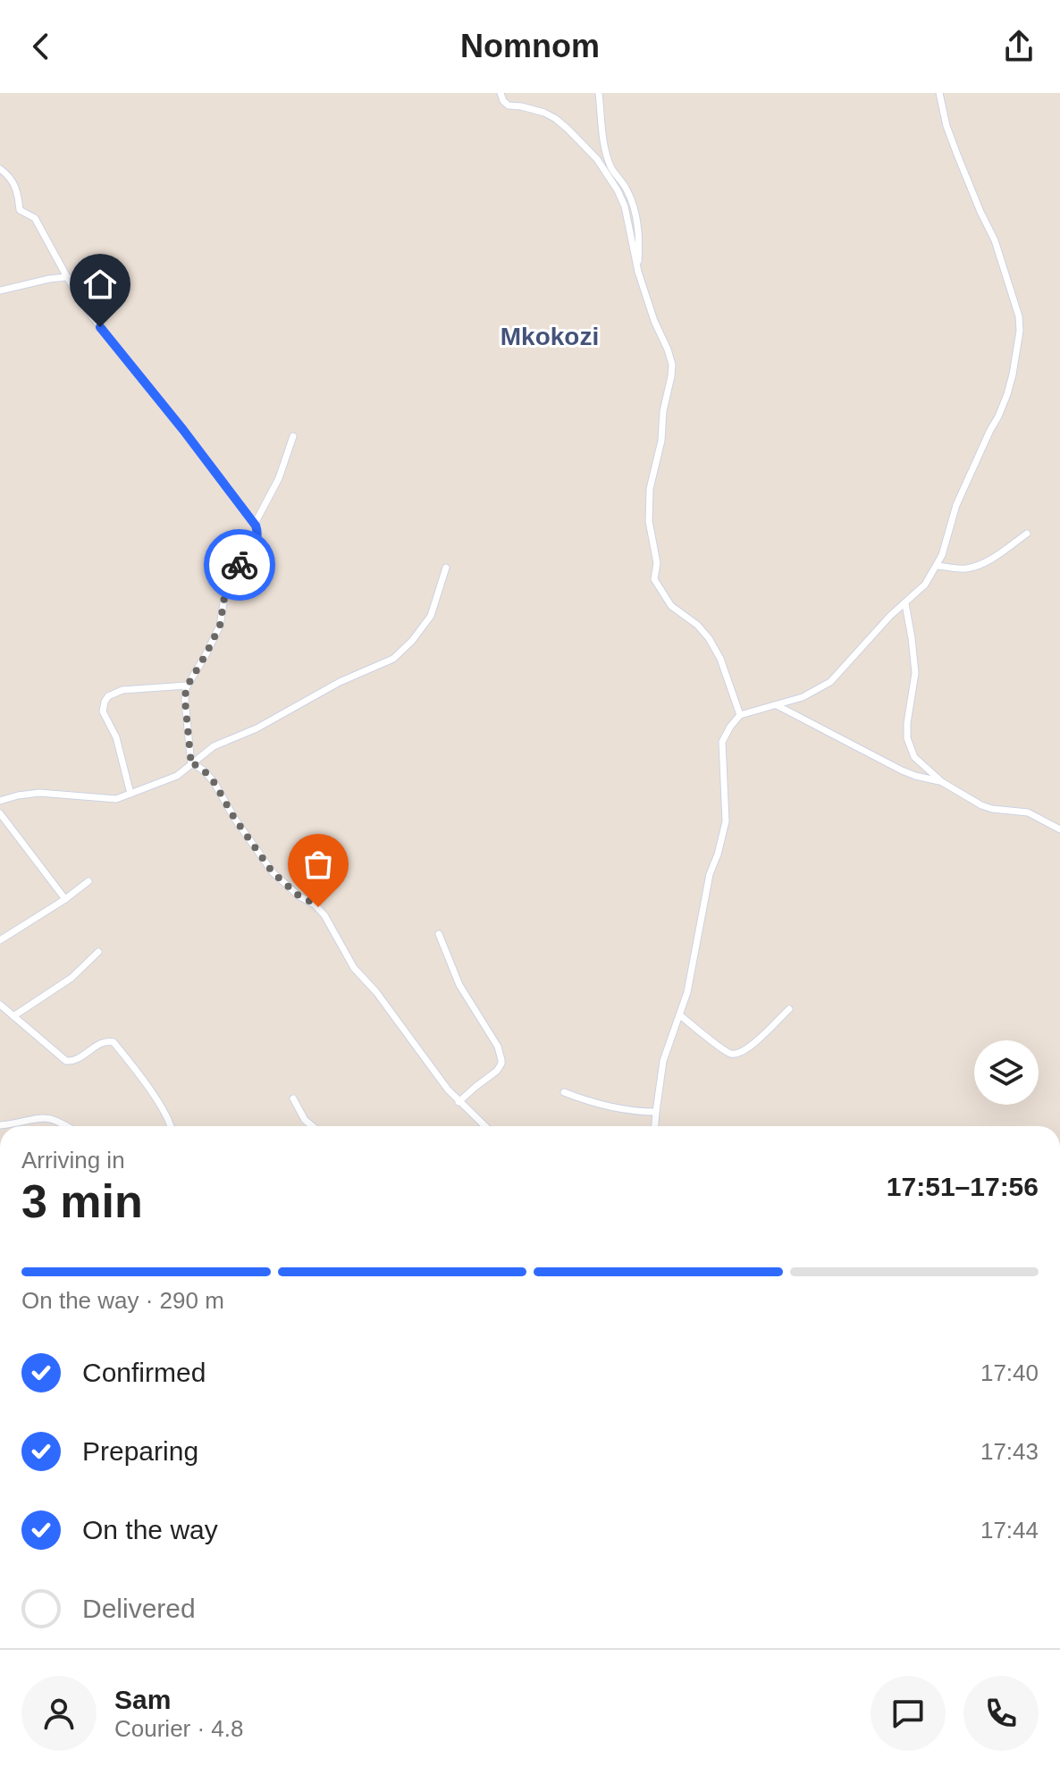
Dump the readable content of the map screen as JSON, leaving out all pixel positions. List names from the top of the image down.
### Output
{
  "districts": ["Mkokozi"],
  "page": {
    "header": "Nomnom",
    "heading": ["3 min", "Arriving in", "17:51–17:56"],
    "panel": ["Sam", "Courier · 4.8"],
    "bar": "On the way · 290 m",
    "list": [
      ["Confirmed", "17:40"],
      ["Preparing", "17:43"],
      ["On the way", "17:44"],
      "Delivered"
    ]
  }
}
